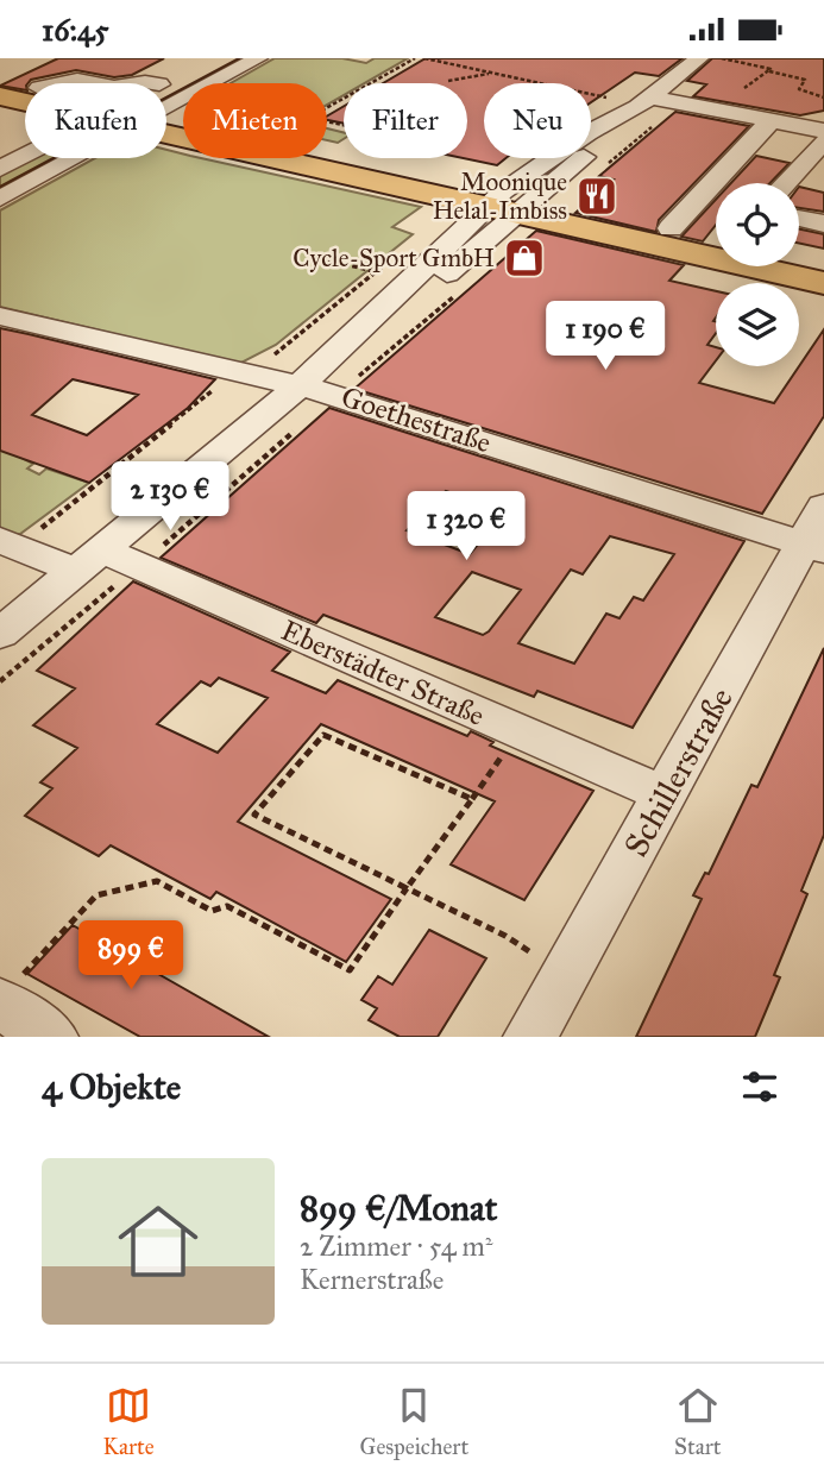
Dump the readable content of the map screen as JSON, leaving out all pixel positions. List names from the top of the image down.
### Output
{
  "streets": {
    "street": ["Goethestraße", "Eberstädter Straße", "Schillerstraße"]
  },
  "crossings": [
    ["Goethestraße", "Schillerstraße"],
    ["Eberstädter Straße", "Schillerstraße"]
  ],
  "places": {
    "restaurant": ["Moonique Helal-Imbiss"],
    "shop": ["Cycle-Sport GmbH"]
  },
  "page": {
    "status": "16:45",
    "chip": [
      "Kaufen",
      "Mieten",
      "Filter",
      "Neu"
    ],
    "price": [
      "1 190 €",
      "2 130 €",
      "1 320 €",
      "899 €"
    ],
    "heading": "4 Objekte",
    "list": [
      {
        "name": "899 €/Monat",
        "note": "2 Zimmer · 54 m² · Kernerstraße"
      }
    ],
    "tabs": ["Karte", "Gespeichert", "Start"]
  }
}
